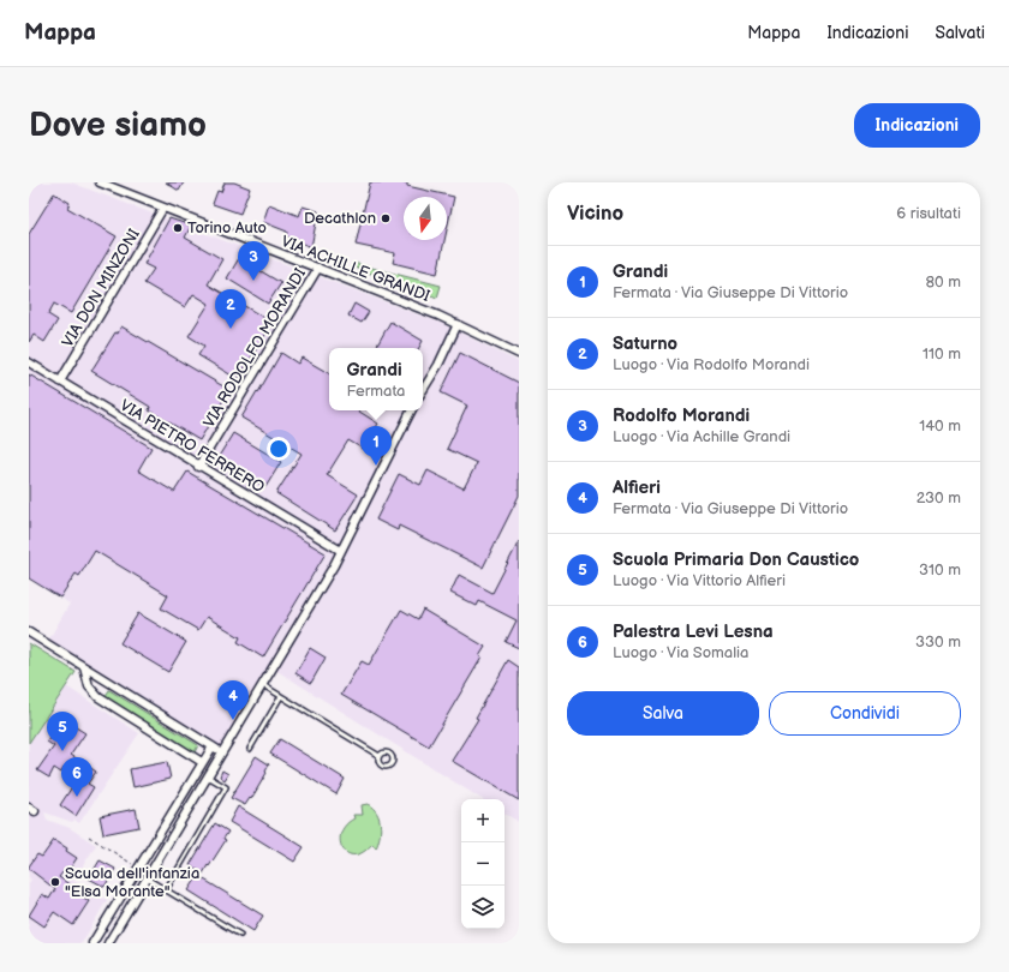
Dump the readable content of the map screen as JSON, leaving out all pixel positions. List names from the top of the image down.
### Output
{
  "streets": {
    "street": [
      "VIA ACHILLE GRANDI",
      "VIA DON MINZONI",
      "VIA RODOLFO MORANDI",
      "VIA PIETRO FERRERO"
    ]
  },
  "crossings": [
    ["VIA ACHILLE GRANDI", "VIA DON MINZONI"],
    ["VIA ACHILLE GRANDI", "VIA RODOLFO MORANDI"],
    ["VIA DON MINZONI", "VIA PIETRO FERRERO"],
    ["VIA RODOLFO MORANDI", "VIA PIETRO FERRERO"]
  ],
  "places": ["Decathlon", "Torino Auto", "Scuola dell'infanzia \"Elsa Morante\""],
  "north": "bottom",
  "page": {
    "header": "Mappa",
    "nav": ["Mappa", "Indicazioni", "Salvati"],
    "buttons": [
      "Indicazioni",
      ["Salva", "Condividi"]
    ],
    "title": "Dove siamo",
    "heading": ["Vicino", "6 risultati"],
    "pins": [
      "3",
      "2",
      "1",
      "4",
      "5",
      "6"
    ],
    "list": [
      {
        "mark": "1",
        "name": "Grandi",
        "note": "Fermata · Via Giuseppe Di Vittorio",
        "value": "80 m"
      },
      {
        "mark": "2",
        "name": "Saturno",
        "note": "Luogo · Via Rodolfo Morandi",
        "value": "110 m"
      },
      {
        "mark": "3",
        "name": "Rodolfo Morandi",
        "note": "Luogo · Via Achille Grandi",
        "value": "140 m"
      },
      {
        "mark": "4",
        "name": "Alfieri",
        "note": "Fermata · Via Giuseppe Di Vittorio",
        "value": "230 m"
      },
      {
        "mark": "5",
        "name": "Scuola Primaria Don Caustico",
        "note": "Luogo · Via Vittorio Alfieri",
        "value": "310 m"
      },
      {
        "mark": "6",
        "name": "Palestra Levi Lesna",
        "note": "Luogo · Via Somalia",
        "value": "330 m"
      }
    ],
    "popup": ["Grandi", "Fermata"],
    "map_buttons": ["+", "−"]
  }
}
